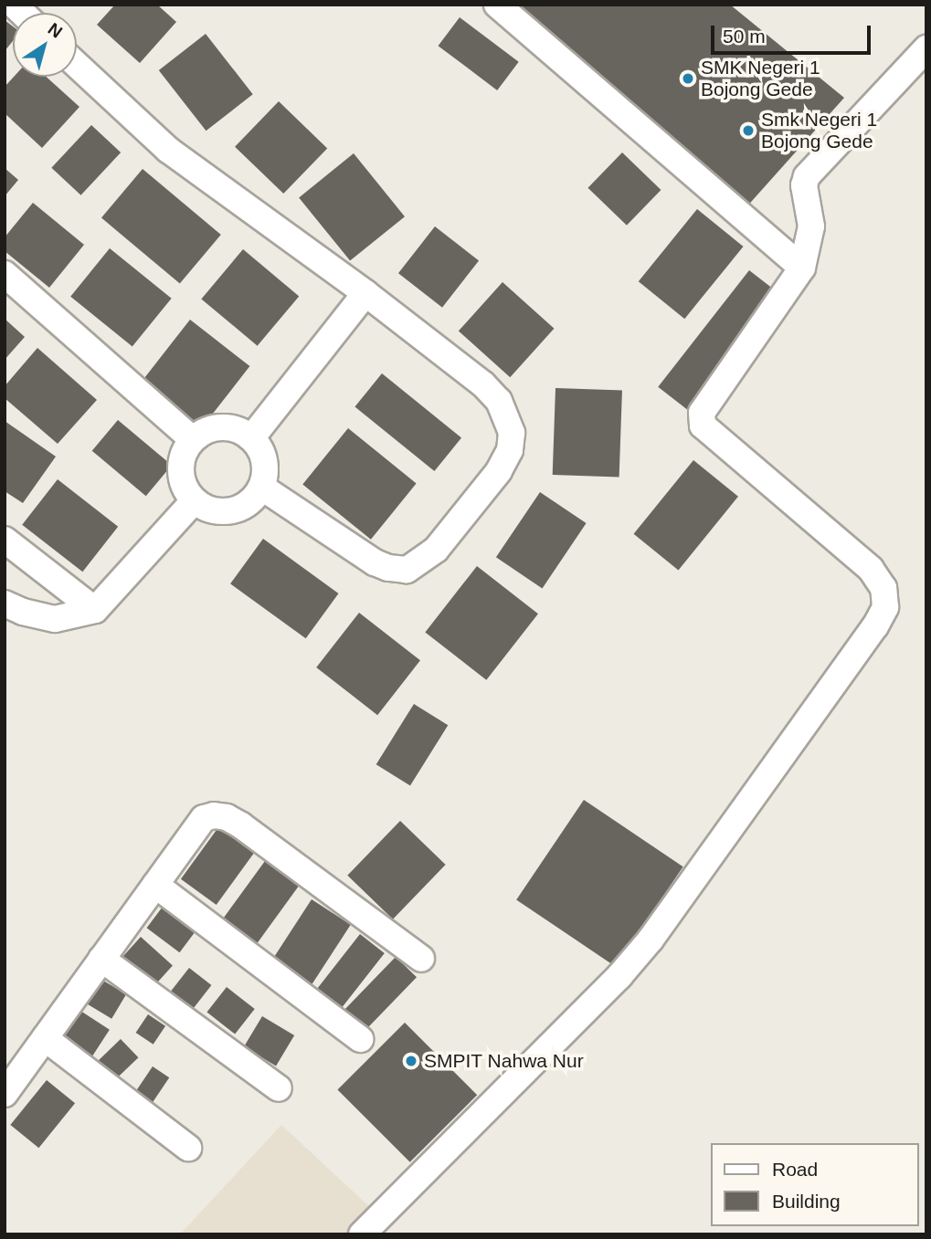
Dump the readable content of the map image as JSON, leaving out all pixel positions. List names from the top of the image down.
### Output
{
  "places": ["SMK Negeri 1 Bojong Gede", "Smk Negeri 1 Bojong Gede", "SMPIT Nahwa Nur"],
  "legend": ["Road", "Building"],
  "scale_bar": "50 m",
  "north": "top right"
}
